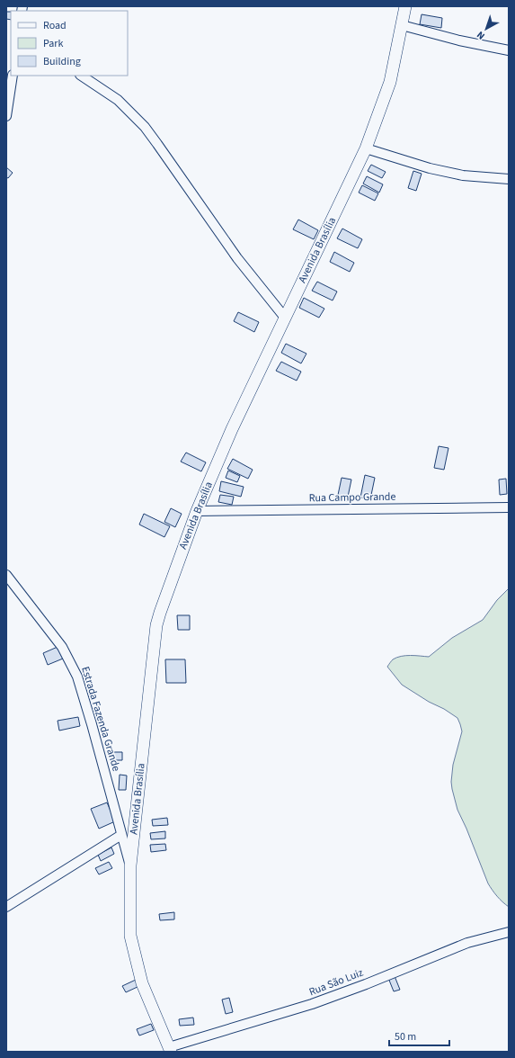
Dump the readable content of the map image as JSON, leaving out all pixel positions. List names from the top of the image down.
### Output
{
  "streets": {
    "main road": ["Avenida Brasília"],
    "street": ["Rua Campo Grande", "Estrada Fazenda Grande", "Rua São Luiz"]
  },
  "crossings": [
    ["Avenida Brasília", "Rua Campo Grande"],
    ["Avenida Brasília", "Estrada Fazenda Grande"],
    ["Avenida Brasília", "Rua São Luiz"]
  ],
  "legend": ["Road", "Park", "Building"],
  "scale_bar": "50 m",
  "north": "bottom left"
}
